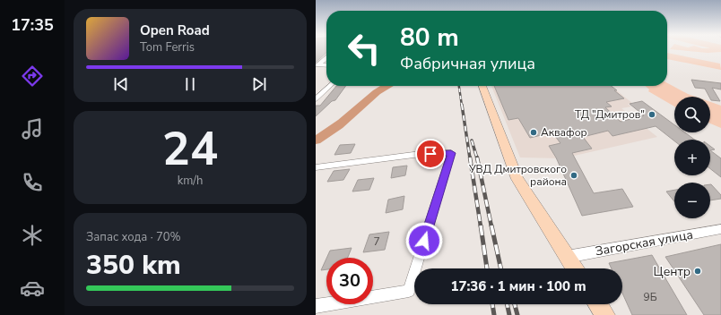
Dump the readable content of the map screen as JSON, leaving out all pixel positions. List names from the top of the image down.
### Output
{
  "streets": {
    "street": ["Загорская улица"]
  },
  "places": [
    "ТД \"Дмитров\"",
    "Аквафор",
    "УВД Дмитровского района",
    "Центр"
  ],
  "house_numbers": ["7", "9Б"],
  "page": {
    "tabs": "17:35",
    "turn": ["80 m", "Фабричная улица"],
    "song": ["Open Road", "Tom Ferris"],
    "map_buttons": ["+", "−"],
    "tile": [
      ["24", "km/h"],
      ["Запас хода · 70%", "350 km"]
    ],
    "limit": "30",
    "trip": "17:36 · 1 мин · 100 m"
  }
}
